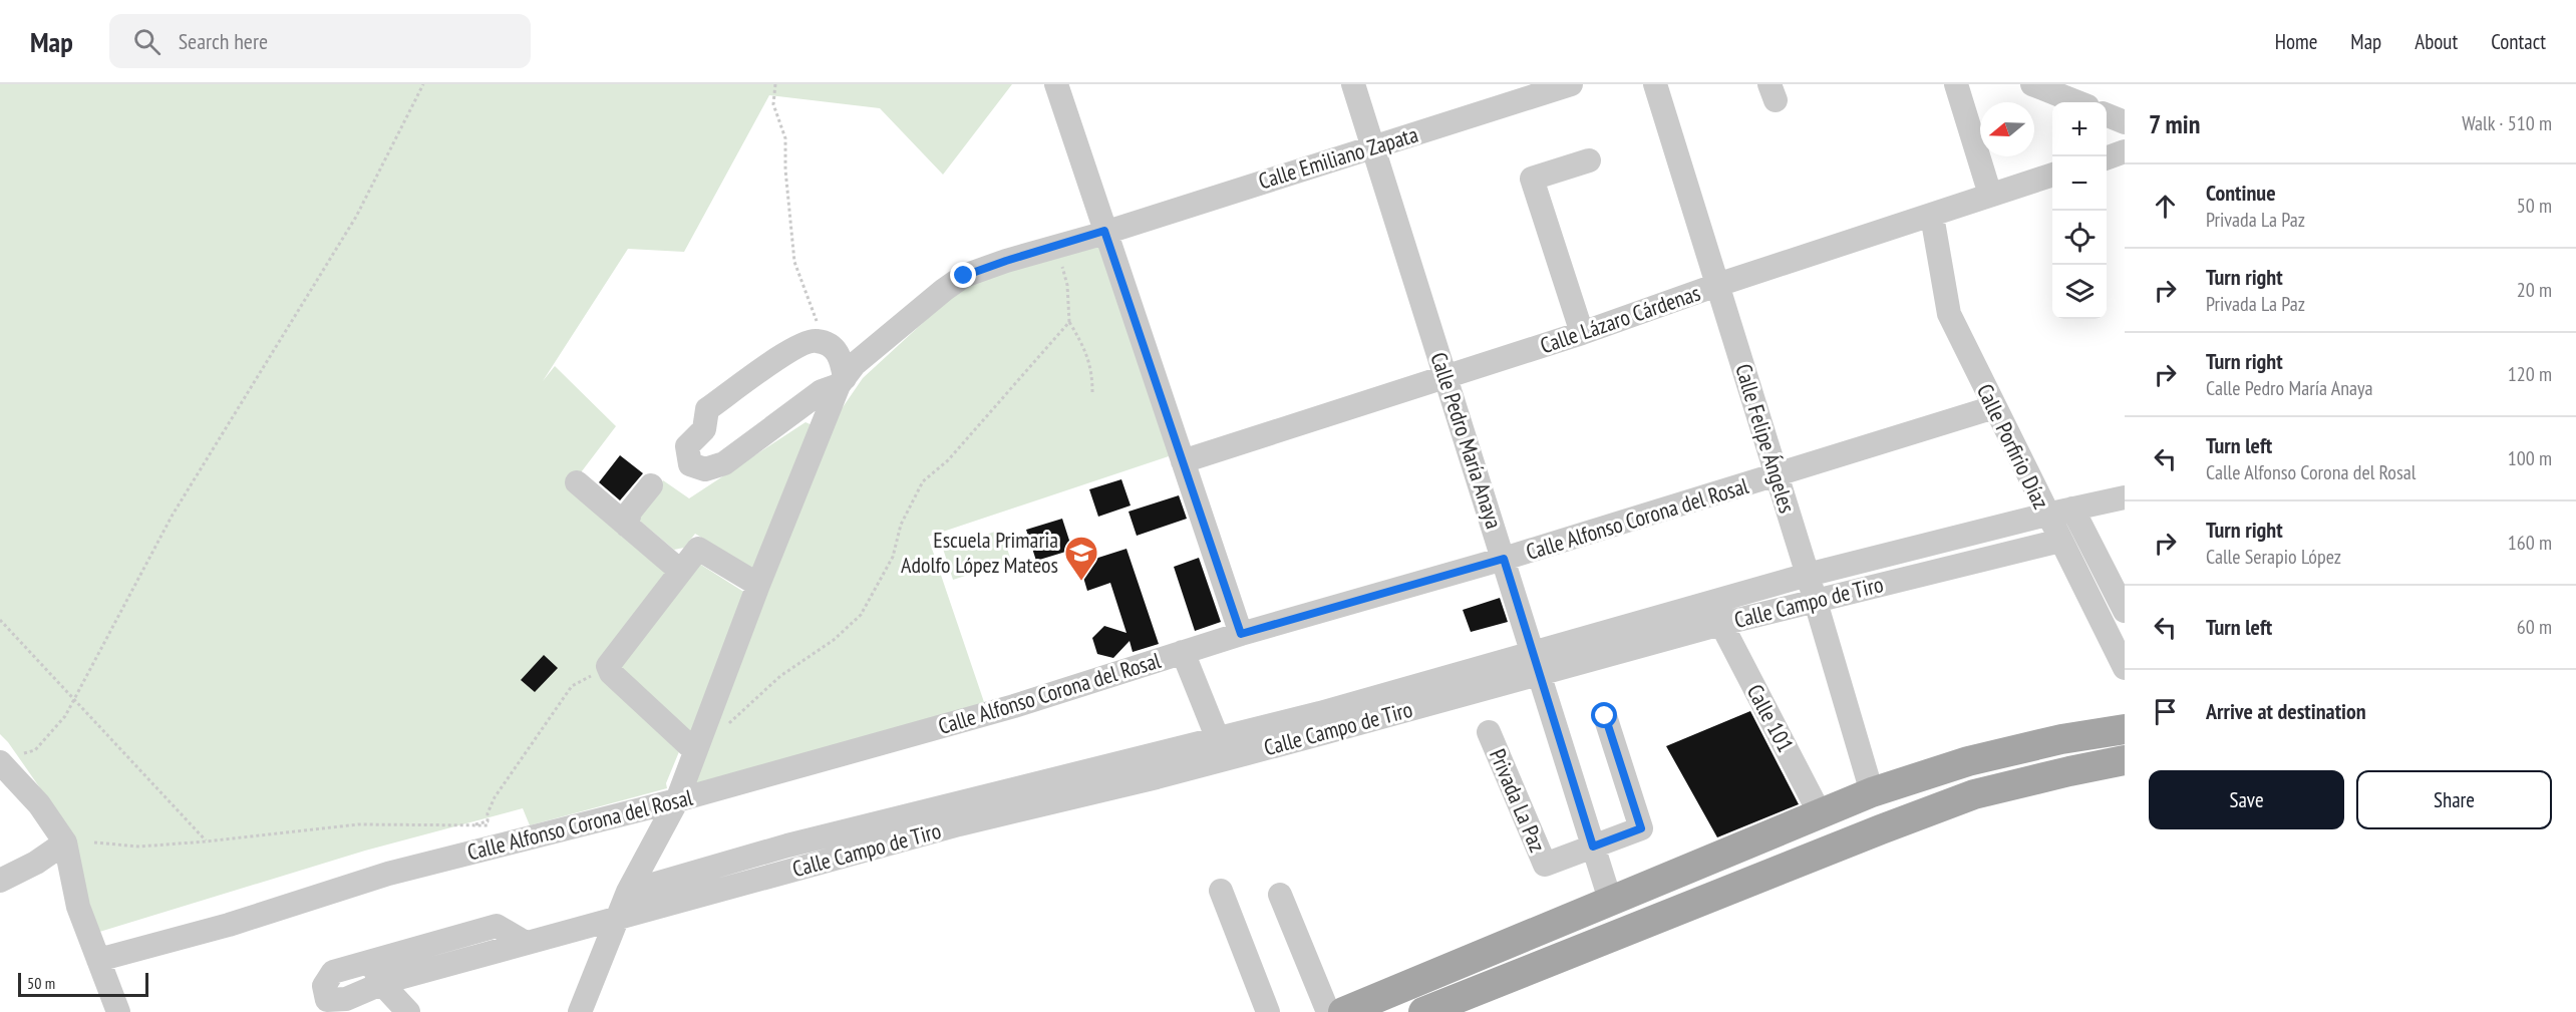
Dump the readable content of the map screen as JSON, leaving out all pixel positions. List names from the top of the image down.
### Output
{
  "streets": {
    "street": [
      "Calle Emiliano Zapata",
      "Calle Lázaro Cárdenas",
      "Calle Felipe Ángeles",
      "Calle Pedro María Anaya",
      "Calle Porfirio Díaz",
      "Calle Alfonso Corona del Rosal",
      "Calle Campo de Tiro",
      "Calle 101",
      "Privada La Paz"
    ]
  },
  "crossings": [
    ["Calle Emiliano Zapata", "Calle Pedro María Anaya"],
    ["Calle Lázaro Cárdenas", "Calle Felipe Ángeles"],
    ["Calle Lázaro Cárdenas", "Calle Pedro María Anaya"],
    ["Calle Lázaro Cárdenas", "Calle Porfirio Díaz"],
    ["Calle Felipe Ángeles", "Calle Alfonso Corona del Rosal"],
    ["Calle Felipe Ángeles", "Calle Campo de Tiro"],
    ["Calle Pedro María Anaya", "Calle Alfonso Corona del Rosal"],
    ["Calle Pedro María Anaya", "Calle Campo de Tiro"],
    ["Calle Pedro María Anaya", "Privada La Paz"],
    ["Calle Porfirio Díaz", "Calle Alfonso Corona del Rosal"],
    ["Calle Porfirio Díaz", "Calle Campo de Tiro"],
    ["Calle Campo de Tiro", "Calle 101"]
  ],
  "places": {
    "school or university": ["Escuela Primaria Adolfo López Mateos"]
  },
  "scale_bar": "50 m",
  "north": "left",
  "page": {
    "header": "Map",
    "search": "Search here",
    "nav": [
      "Home",
      "Map",
      "About",
      "Contact"
    ],
    "heading": ["7 min", "Walk · 510 m"],
    "map_buttons": ["+", "−"],
    "list": [
      ["Continue", "Privada La Paz", "50 m"],
      ["Turn right", "Privada La Paz", "20 m"],
      ["Turn right", "Calle Pedro María Anaya", "120 m"],
      ["Turn left", "Calle Alfonso Corona del Rosal", "100 m"],
      ["Turn right", "Calle Serapio López", "160 m"],
      ["Turn left", "60 m"],
      "Arrive at destination"
    ],
    "buttons": ["Save", "Share"],
    "scale": "50 m"
  }
}
